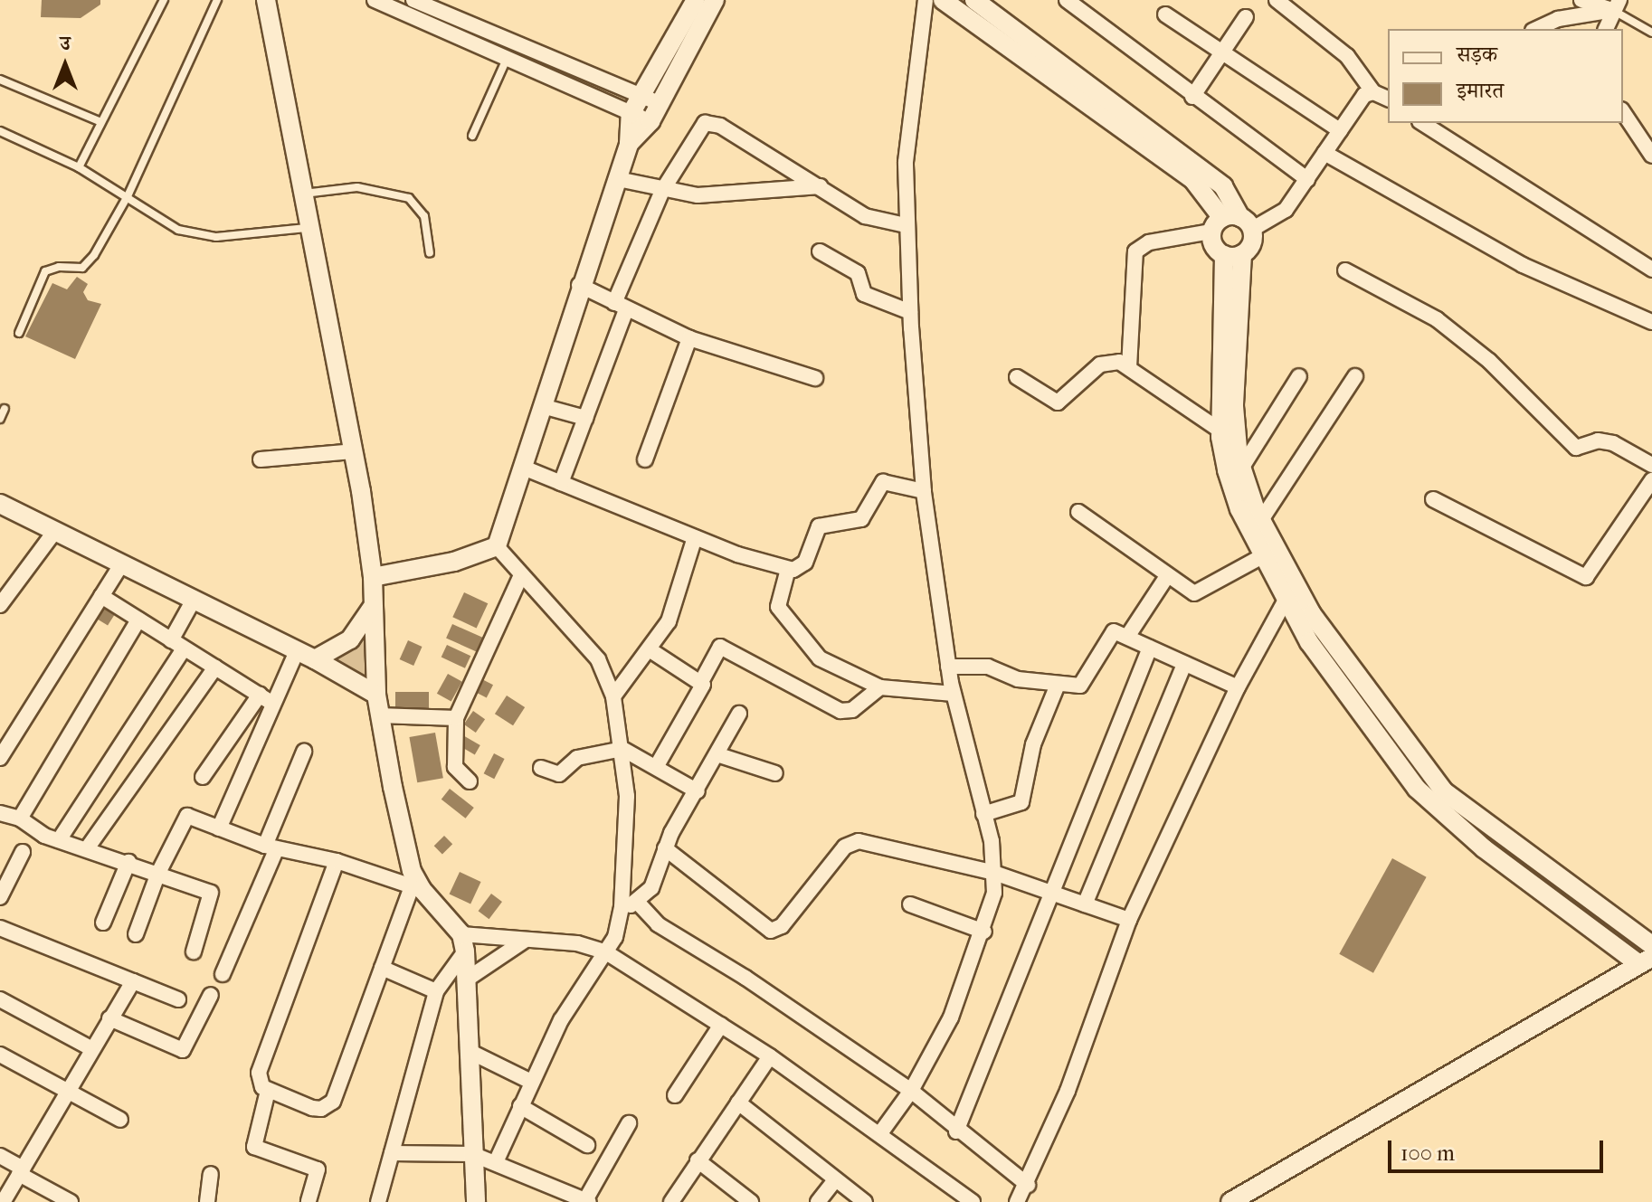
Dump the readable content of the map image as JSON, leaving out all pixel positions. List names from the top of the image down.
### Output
{
  "legend": ["सड़क", "इमारत"],
  "scale_bar": "100 m",
  "north": "top"
}
